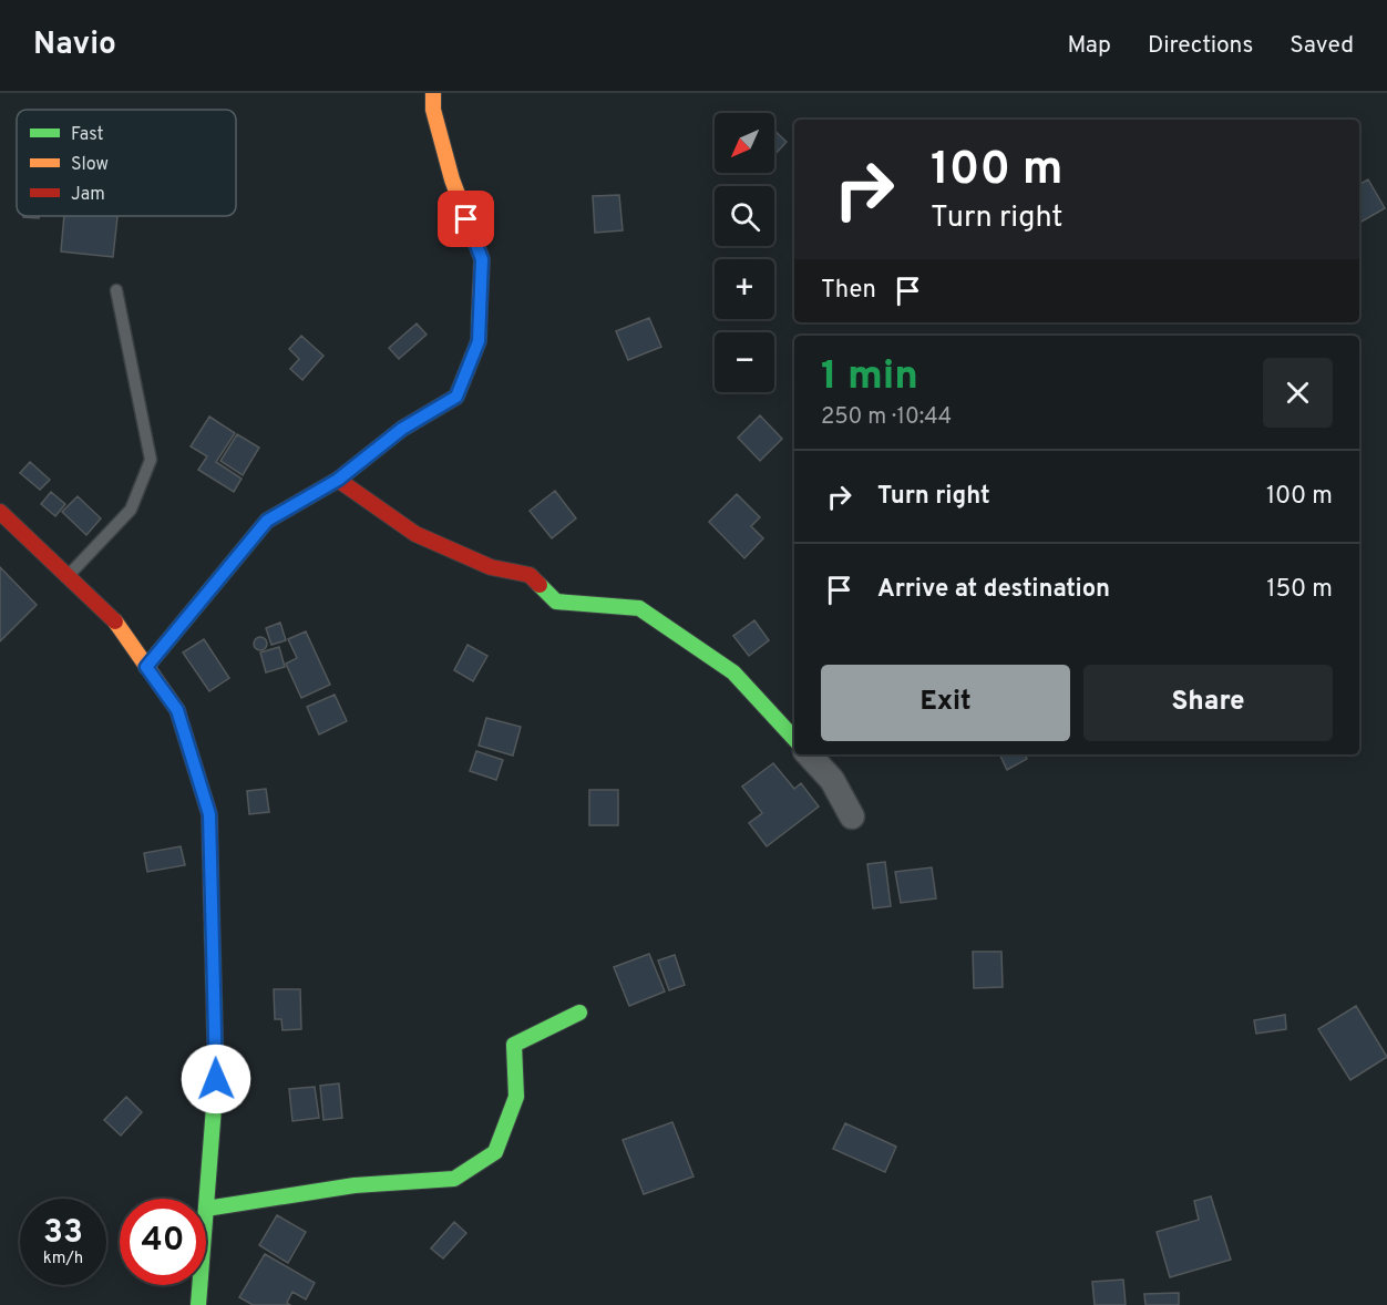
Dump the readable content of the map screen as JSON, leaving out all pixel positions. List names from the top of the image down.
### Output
{
  "legend": ["Fast", "Slow", "Jam"],
  "north": "bottom left",
  "page": {
    "header": "Navio",
    "nav": ["Map", "Directions", "Saved"],
    "map_buttons": ["+", "−"],
    "turn": ["100 m", "Turn right"],
    "then": "Then",
    "heading": ["1 min", "250 m · 10:44"],
    "list": [
      {
        "name": "Turn right",
        "value": "100 m"
      },
      {
        "name": "Arrive at destination",
        "value": "150 m"
      }
    ],
    "buttons": ["Exit", "Share"],
    "speed": "33 km/h",
    "limit": "40"
  }
}
